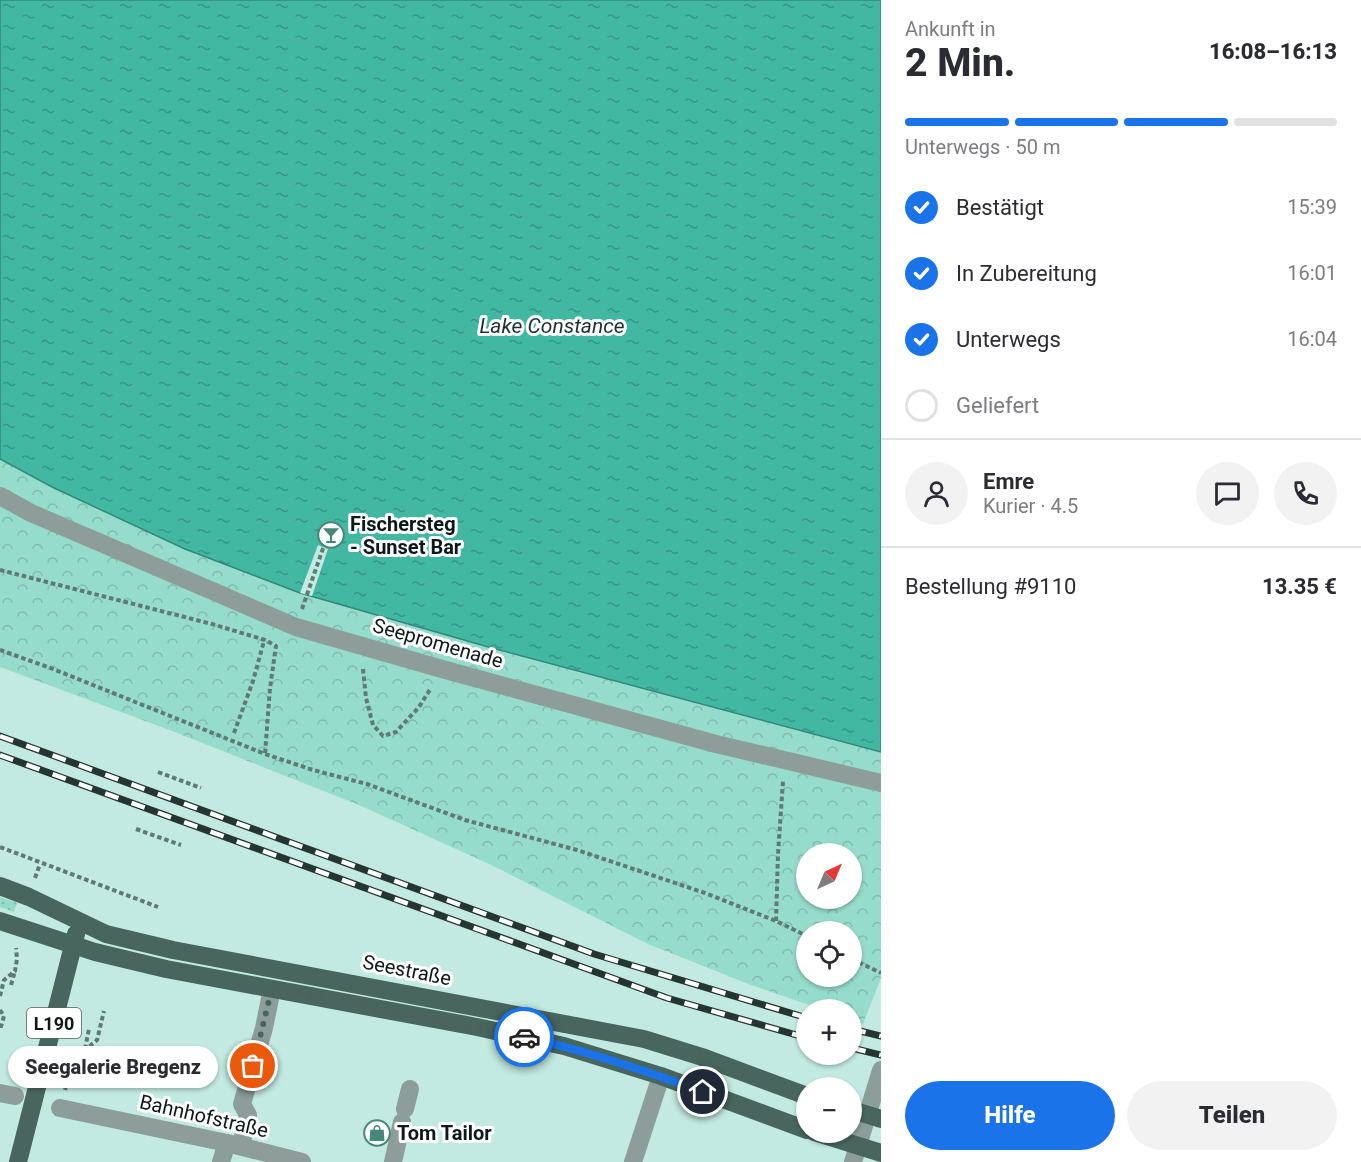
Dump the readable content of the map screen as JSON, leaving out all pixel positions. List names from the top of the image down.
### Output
{
  "streets": {
    "main road": ["Seestraße", "L190"],
    "street": ["Seepromenade", "Bahnhofstraße"]
  },
  "crossings": [
    ["Seestraße", "L190"]
  ],
  "water": ["Lake Constance"],
  "places": {
    "bar": ["Fischersteg - Sunset Bar"],
    "other": ["Seegalerie Bregenz"],
    "shop": ["Tom Tailor"]
  },
  "north": "top right",
  "page": {
    "heading": ["2 Min.", "Ankunft in", "16:08–16:13"],
    "panel": [
      "Emre",
      "Kurier · 4.5",
      "Bestellung #9110",
      "13.35 €"
    ],
    "bar": "Unterwegs · 50 m",
    "list": [
      ["Bestätigt", "15:39"],
      ["In Zubereitung", "16:01"],
      ["Unterwegs", "16:04"],
      "Geliefert"
    ],
    "map_buttons": ["+", "−"],
    "bubble": "Seegalerie Bregenz",
    "buttons": ["Hilfe", "Teilen"]
  }
}
